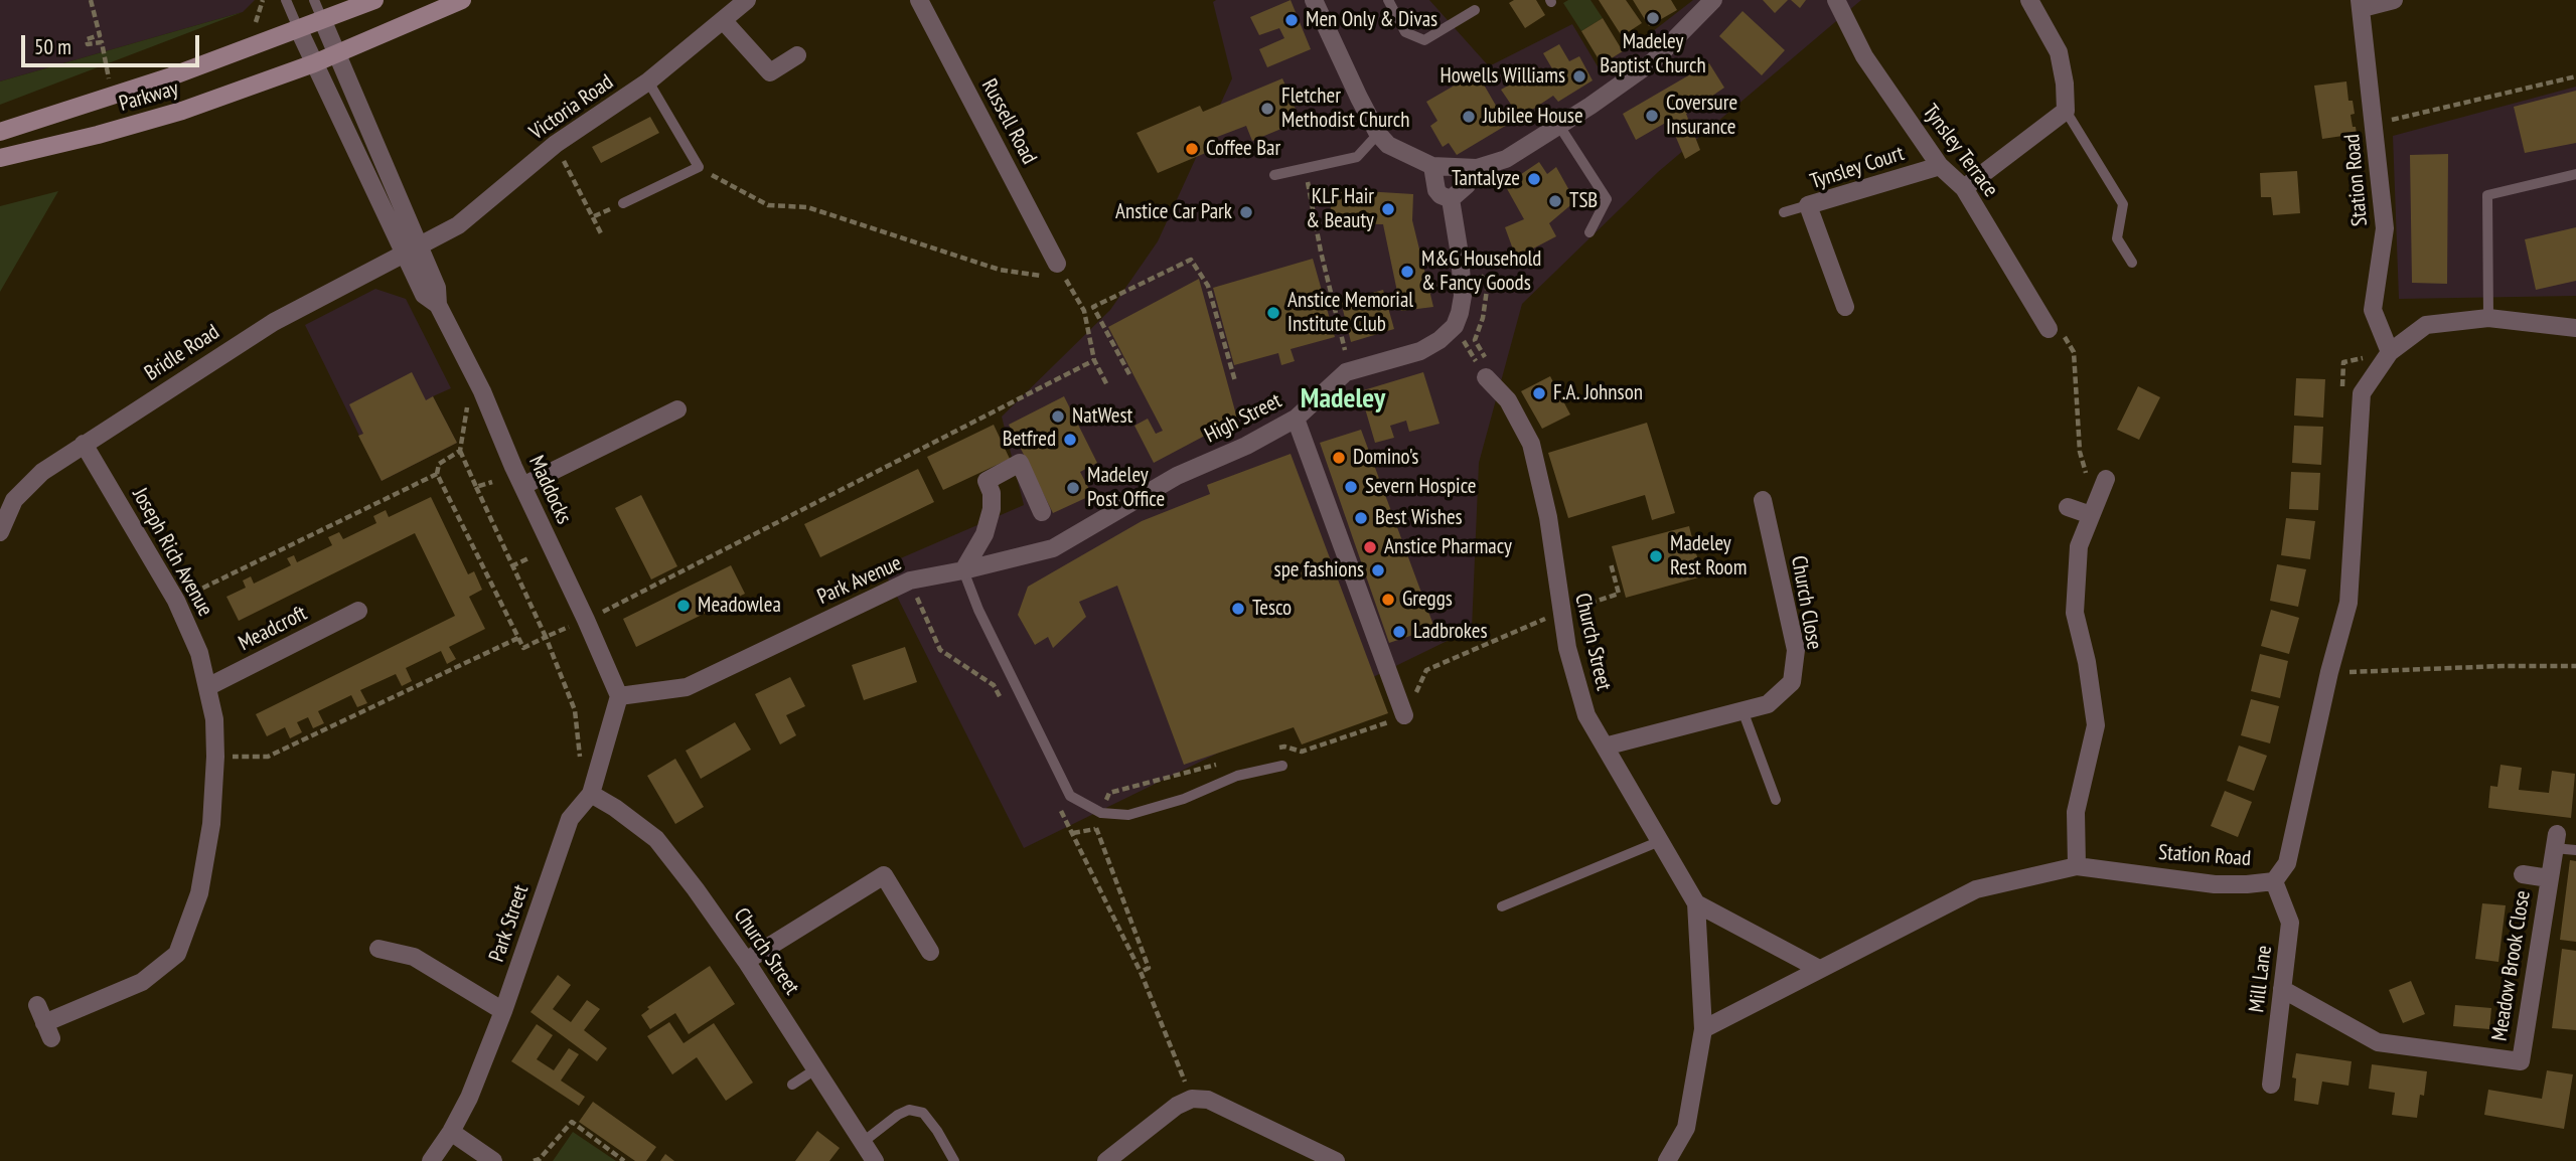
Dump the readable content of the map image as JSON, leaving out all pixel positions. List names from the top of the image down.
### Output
{
  "streets": {
    "street": [
      "Parkway",
      "Victoria Road",
      "Russell Road",
      "Tynsley Terrace",
      "Tynsley Court",
      "Station Road",
      "Bridle Road",
      "High Street",
      "Maddocks",
      "Joseph Rich Avenue",
      "Park Avenue",
      "Church Close",
      "Meadcroft",
      "Church Street",
      "Park Street",
      "Meadow Brook Close",
      "Mill Lane"
    ]
  },
  "crossings": [
    ["Parkway", "Maddocks"],
    ["Victoria Road", "Bridle Road"],
    ["Victoria Road", "Maddocks"],
    ["Tynsley Terrace", "Tynsley Court"],
    ["Station Road", "Church Street"],
    ["Station Road", "Mill Lane"],
    ["Bridle Road", "Maddocks"],
    ["Bridle Road", "Joseph Rich Avenue"],
    ["High Street", "Park Avenue"],
    ["Maddocks", "Park Avenue"],
    ["Maddocks", "Park Street"],
    ["Joseph Rich Avenue", "Meadcroft"],
    ["Park Avenue", "Park Street"],
    ["Church Close", "Church Street"],
    ["Church Street", "Park Street"],
    ["Meadow Brook Close", "Mill Lane"]
  ],
  "districts": ["Madeley"],
  "places": [
    "Madeley Baptist Church",
    "Men Only & Divas",
    "Howells Williams",
    "Fletcher Methodist Church",
    "Coversure Insurance",
    "Jubilee House",
    "Coffee Bar",
    "Tantalyze",
    "TSB",
    "KLF Hair & Beauty",
    "Anstice Car Park",
    "M&G Household & Fancy Goods",
    "Anstice Memorial Institute Club",
    "F.A. Johnson",
    "NatWest",
    "Betfred",
    "Domino's",
    "Severn Hospice",
    "Madeley Post Office",
    "Best Wishes",
    "Anstice Pharmacy",
    "Madeley Rest Room",
    "spe fashions",
    "Greggs",
    "Meadowlea",
    "Tesco",
    "Ladbrokes"
  ],
  "scale_bar": "50 m"
}
